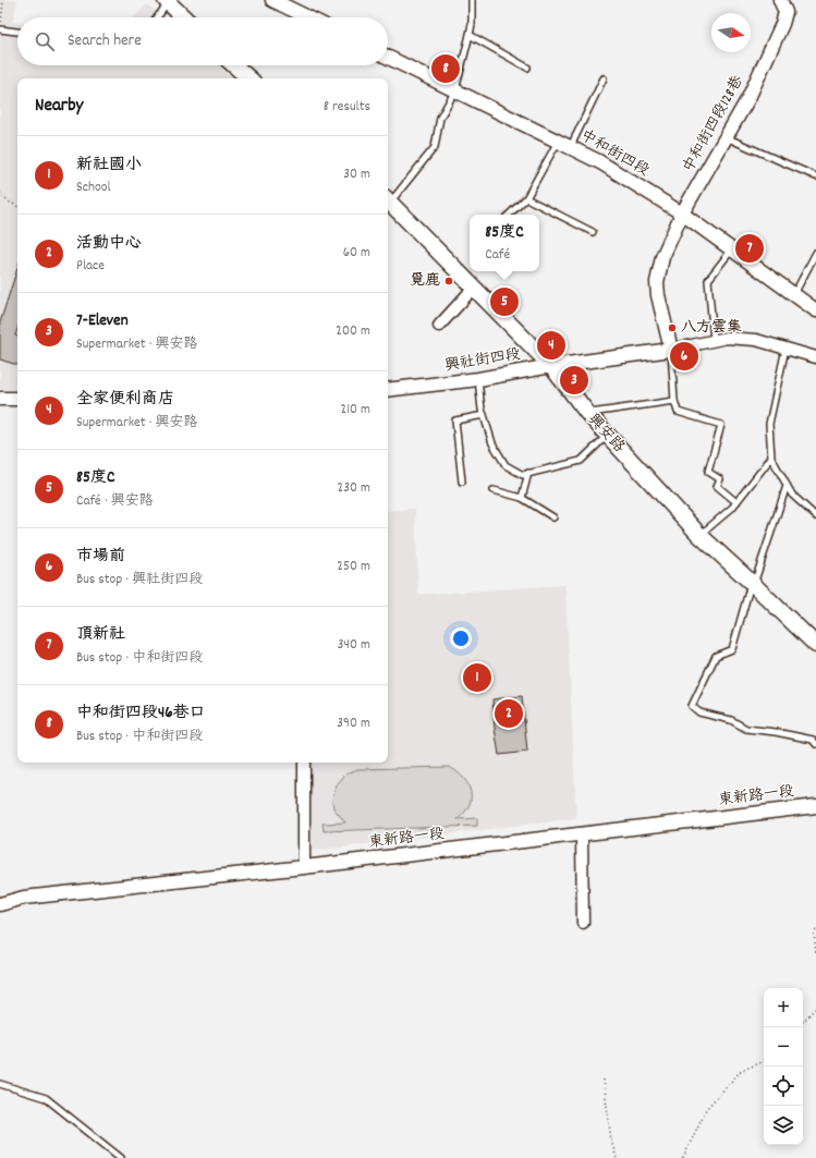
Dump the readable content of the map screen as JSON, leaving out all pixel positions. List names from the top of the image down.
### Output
{
  "streets": {
    "main road": ["興安路"],
    "street": [
      "中和街四段128巷",
      "中和街四段",
      "興社街四段",
      "東新路一段"
    ]
  },
  "crossings": [
    ["中和街四段128巷", "中和街四段"],
    ["中和街四段128巷", "興社街四段"],
    ["興社街四段", "興安路"]
  ],
  "places": ["覓鹿", "八方雲集"],
  "north": "right",
  "page": {
    "search": "Search here",
    "pins": [
      "8",
      "7",
      "5",
      "4",
      "6",
      "3",
      "1",
      "2"
    ],
    "heading": ["Nearby", "8 results"],
    "list": [
      {
        "mark": "1",
        "name": "新社國小",
        "note": "School",
        "value": "30 m"
      },
      {
        "mark": "2",
        "name": "活動中心",
        "note": "Place",
        "value": "60 m"
      },
      {
        "mark": "3",
        "name": "7-Eleven",
        "note": "Supermarket · 興安路",
        "value": "200 m"
      },
      {
        "mark": "4",
        "name": "全家便利商店",
        "note": "Supermarket · 興安路",
        "value": "210 m"
      },
      {
        "mark": "5",
        "name": "85度C",
        "note": "Café · 興安路",
        "value": "230 m"
      },
      {
        "mark": "6",
        "name": "市場前",
        "note": "Bus stop · 興社街四段",
        "value": "250 m"
      },
      {
        "mark": "7",
        "name": "頂新社",
        "note": "Bus stop · 中和街四段",
        "value": "340 m"
      },
      {
        "mark": "8",
        "name": "中和街四段46巷口",
        "note": "Bus stop · 中和街四段",
        "value": "390 m"
      }
    ],
    "popup": ["85度C", "Café"],
    "map_buttons": ["+", "−"]
  }
}
